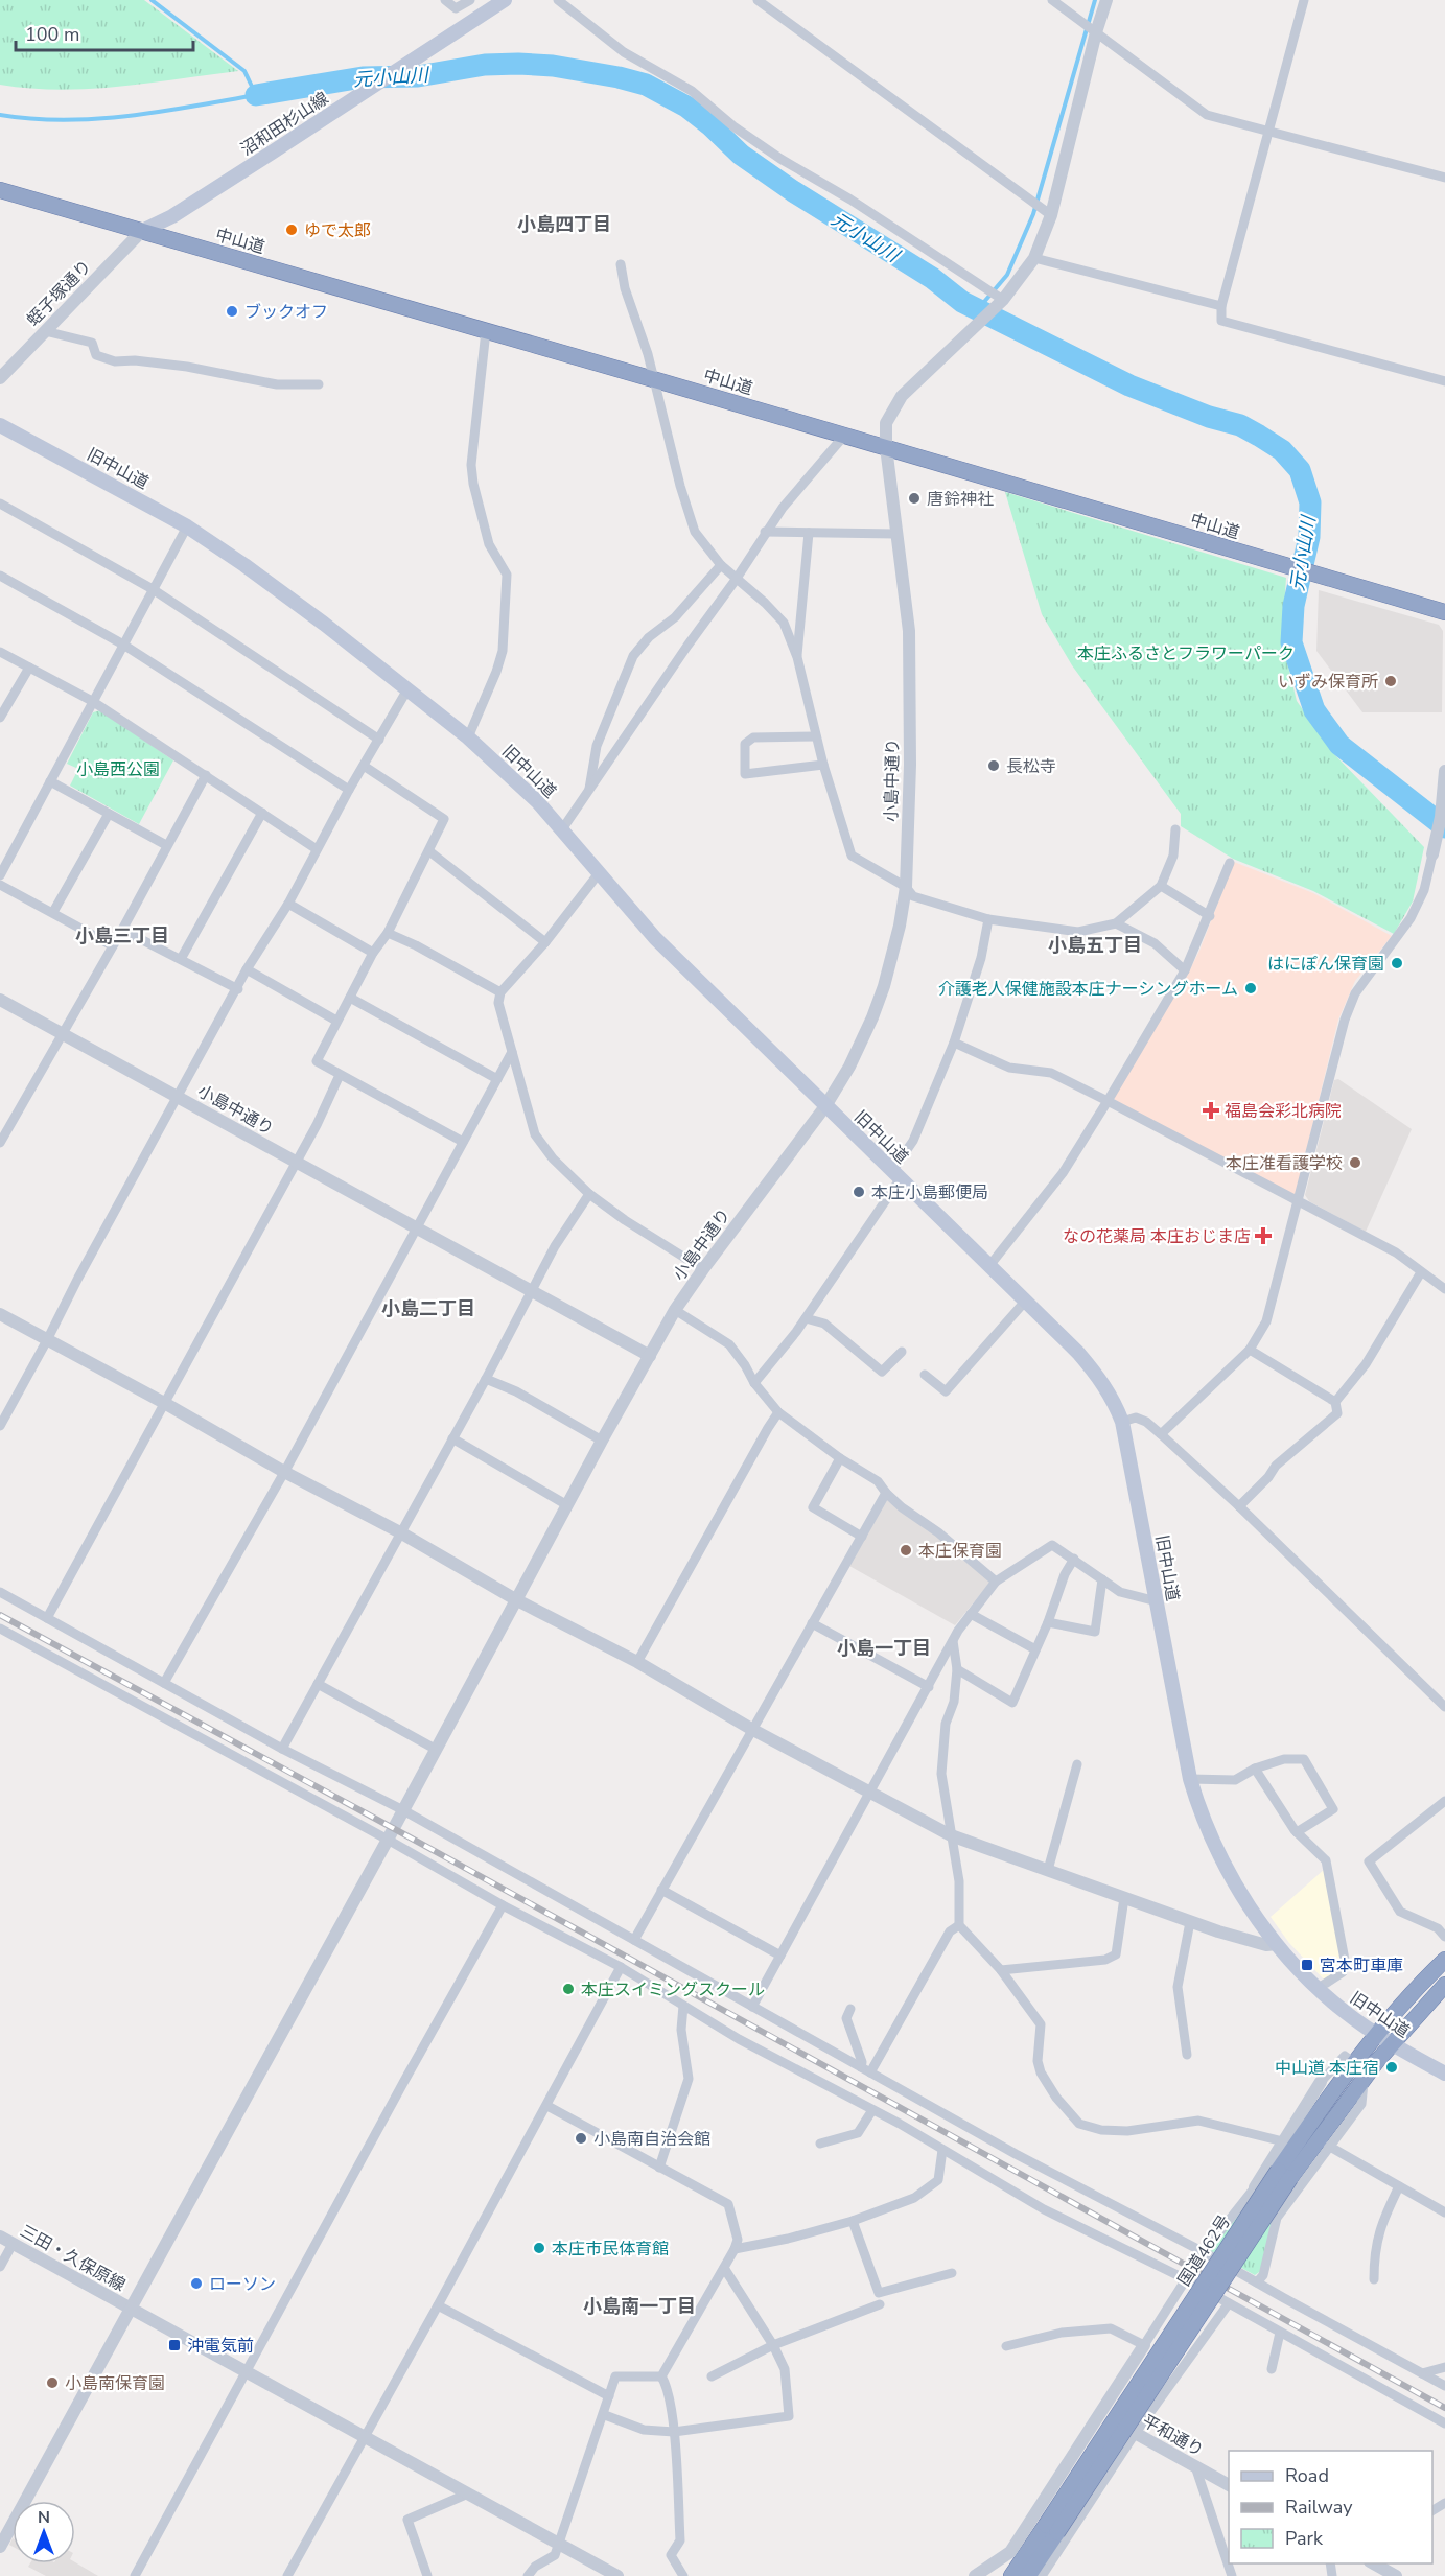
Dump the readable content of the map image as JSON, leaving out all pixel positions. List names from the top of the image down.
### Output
{
  "streets": {
    "highway": ["中山道", "国道462号"],
    "main road": ["沼和田杉山線", "旧中山道"],
    "street": [
      "蛭子塚通り",
      "小島中通り",
      "三田・久保原線",
      "平和通り"
    ]
  },
  "crossings": [
    ["沼和田杉山線", "中山道"],
    ["沼和田杉山線", "蛭子塚通り"],
    ["中山道", "蛭子塚通り"],
    ["中山道", "小島中通り"],
    ["旧中山道", "小島中通り"],
    ["旧中山道", "国道462号"]
  ],
  "districts": [
    "小島四丁目",
    "小島三丁目",
    "小島五丁目",
    "小島二丁目",
    "小島一丁目",
    "小島南一丁目"
  ],
  "water": ["元小山川"],
  "parks": ["本庄ふるさとフラワーパーク", "小島西公園"],
  "places": {
    "other": [
      "ゆで太郎",
      "ブックオフ",
      "唐鈴神社",
      "いずみ保育所",
      "長松寺",
      "はにぽん保育園",
      "介護老人保健施設本庄ナーシングホーム",
      "本庄准看護学校",
      "本庄小島郵便局",
      "本庄保育園",
      "本庄スイミングスクール",
      "中山道 本庄宿",
      "小島南自治会館",
      "本庄市民体育館",
      "ローソン",
      "小島南保育園"
    ],
    "health": ["福島会彩北病院", "なの花薬局 本庄おじま店"],
    "transit": ["宮本町車庫", "沖電気前"]
  },
  "legend": ["Road", "Railway", "Park"],
  "scale_bar": "100 m",
  "north": "top"
}
